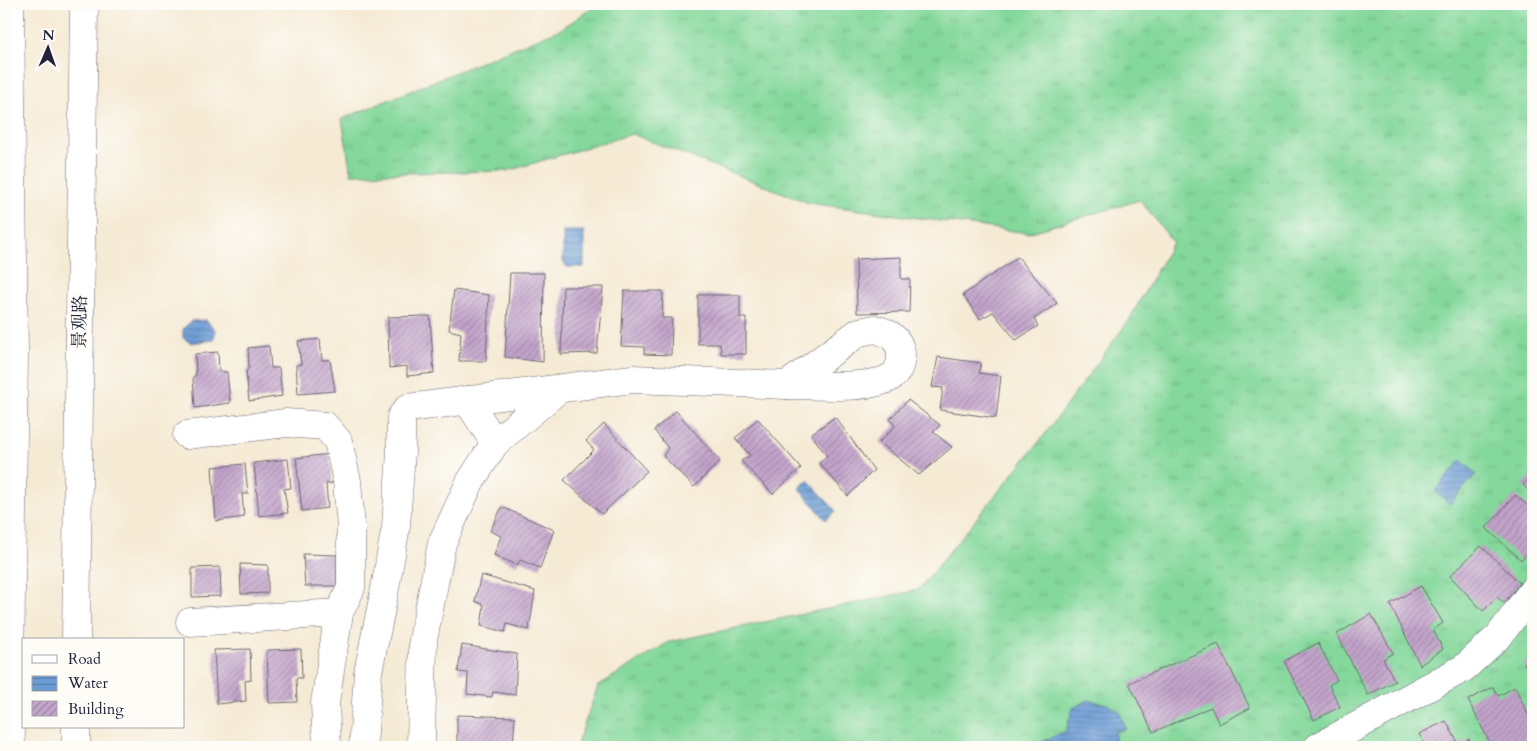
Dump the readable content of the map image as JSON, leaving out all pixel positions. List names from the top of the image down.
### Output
{
  "streets": {
    "street": ["景观路"]
  },
  "legend": ["Road", "Water", "Building"],
  "north": "top"
}
